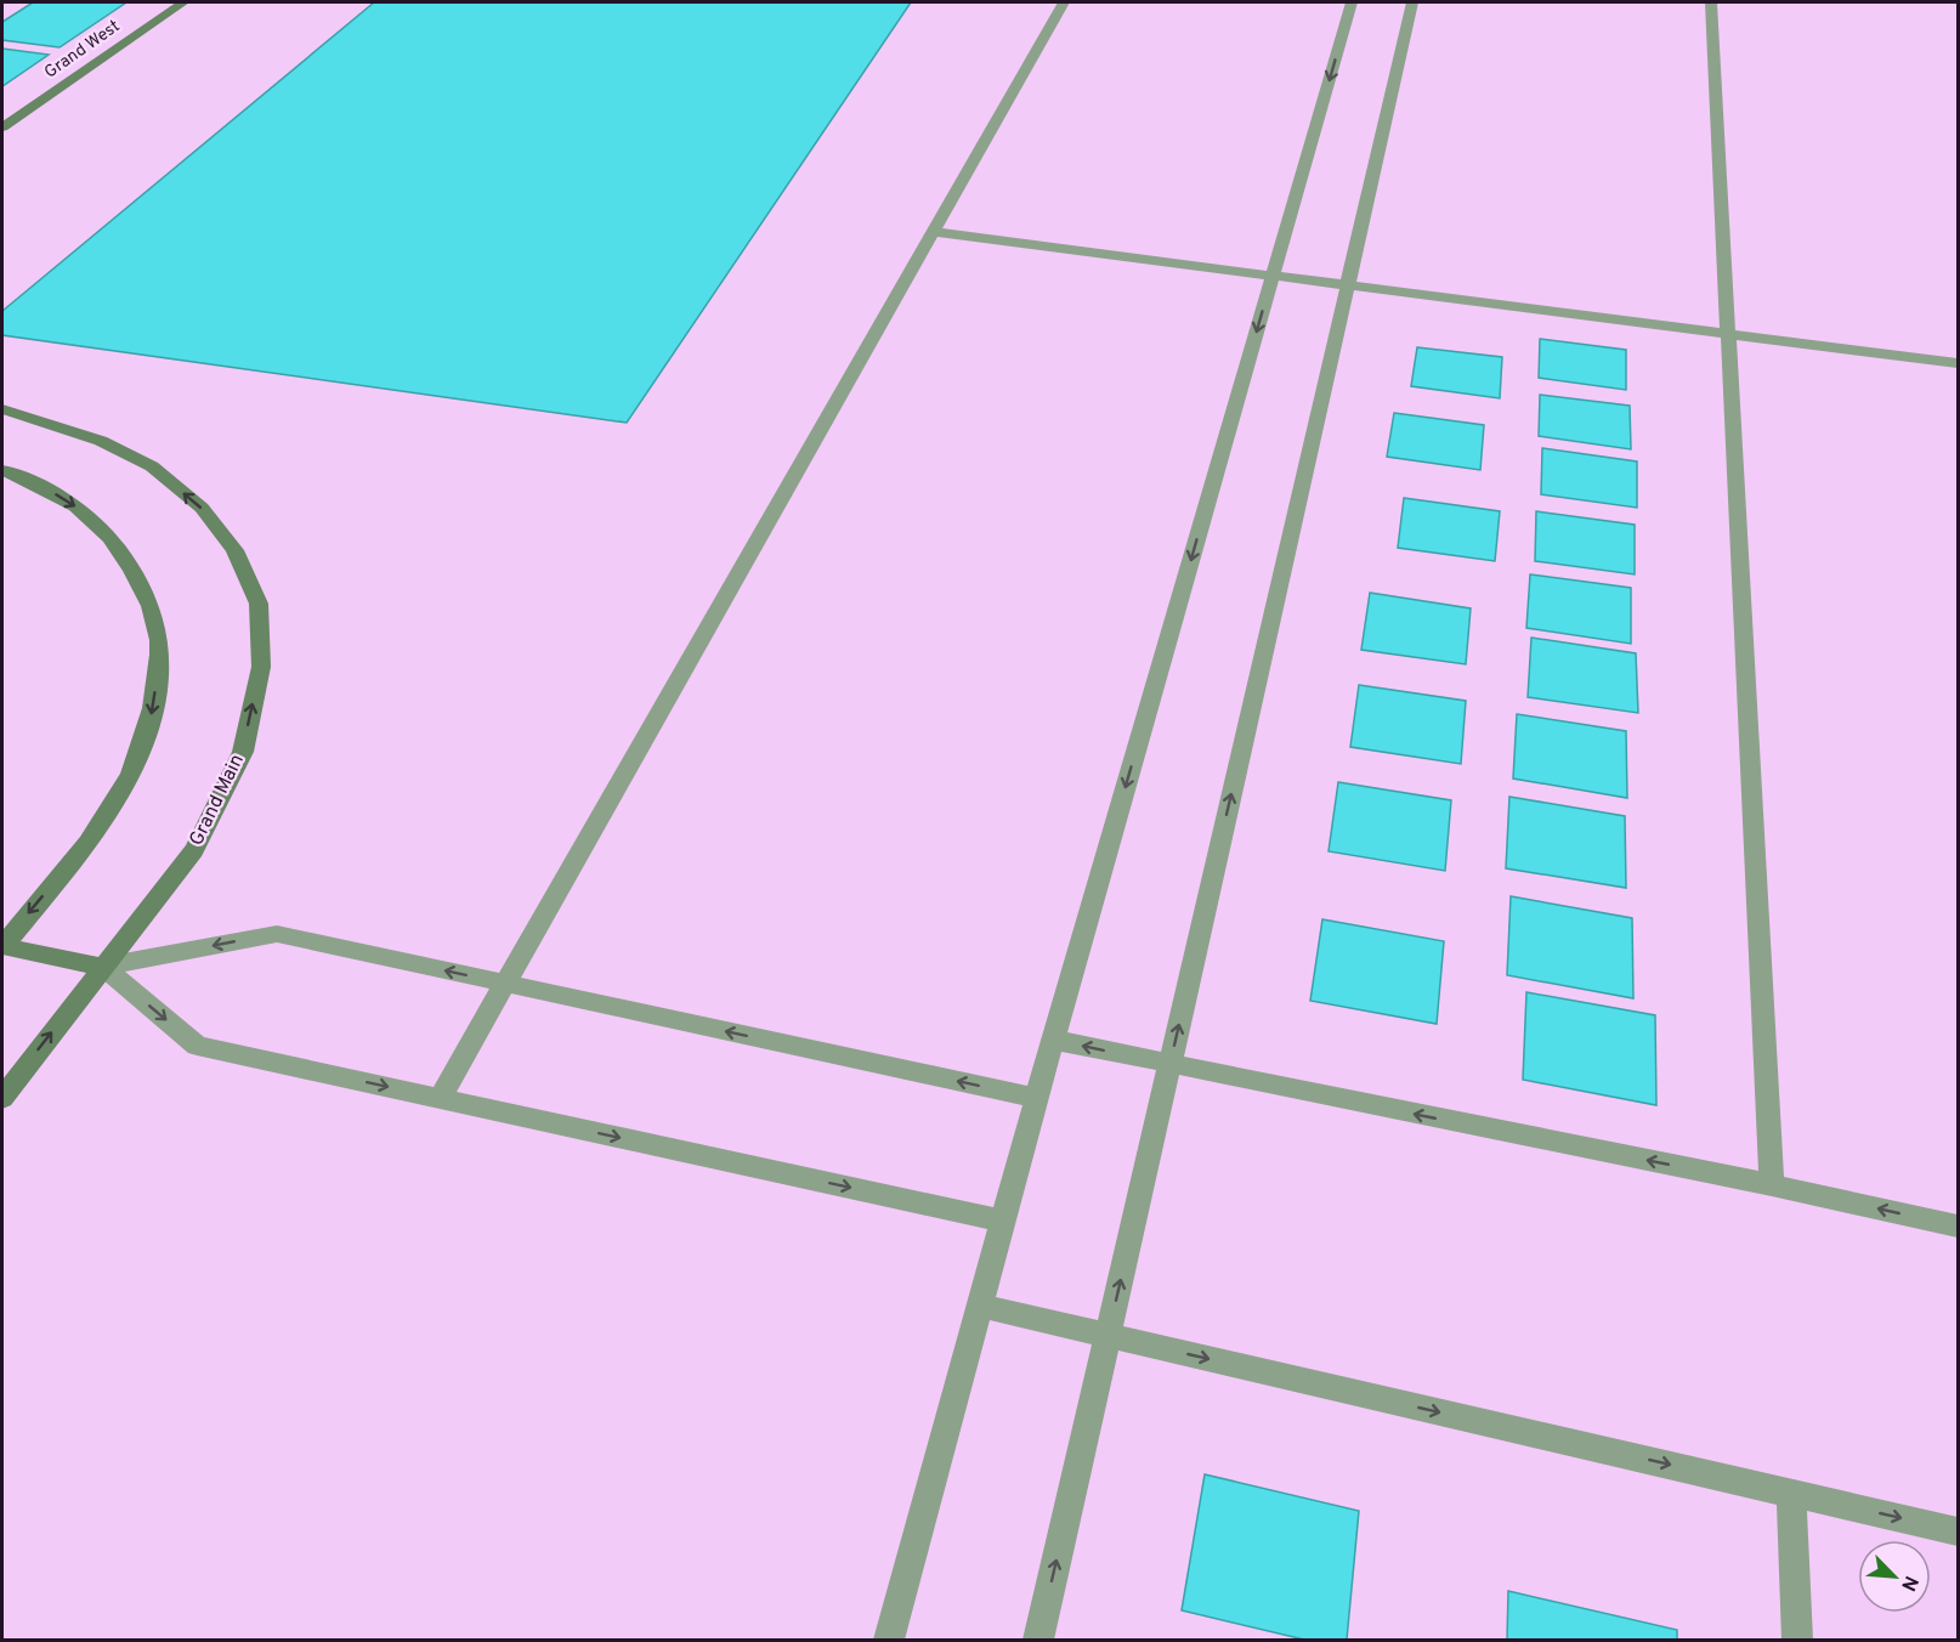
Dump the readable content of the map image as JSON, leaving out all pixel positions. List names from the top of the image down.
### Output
{
  "streets": {
    "street": ["Grand West", "Grand Main"]
  },
  "north": "bottom right"
}
